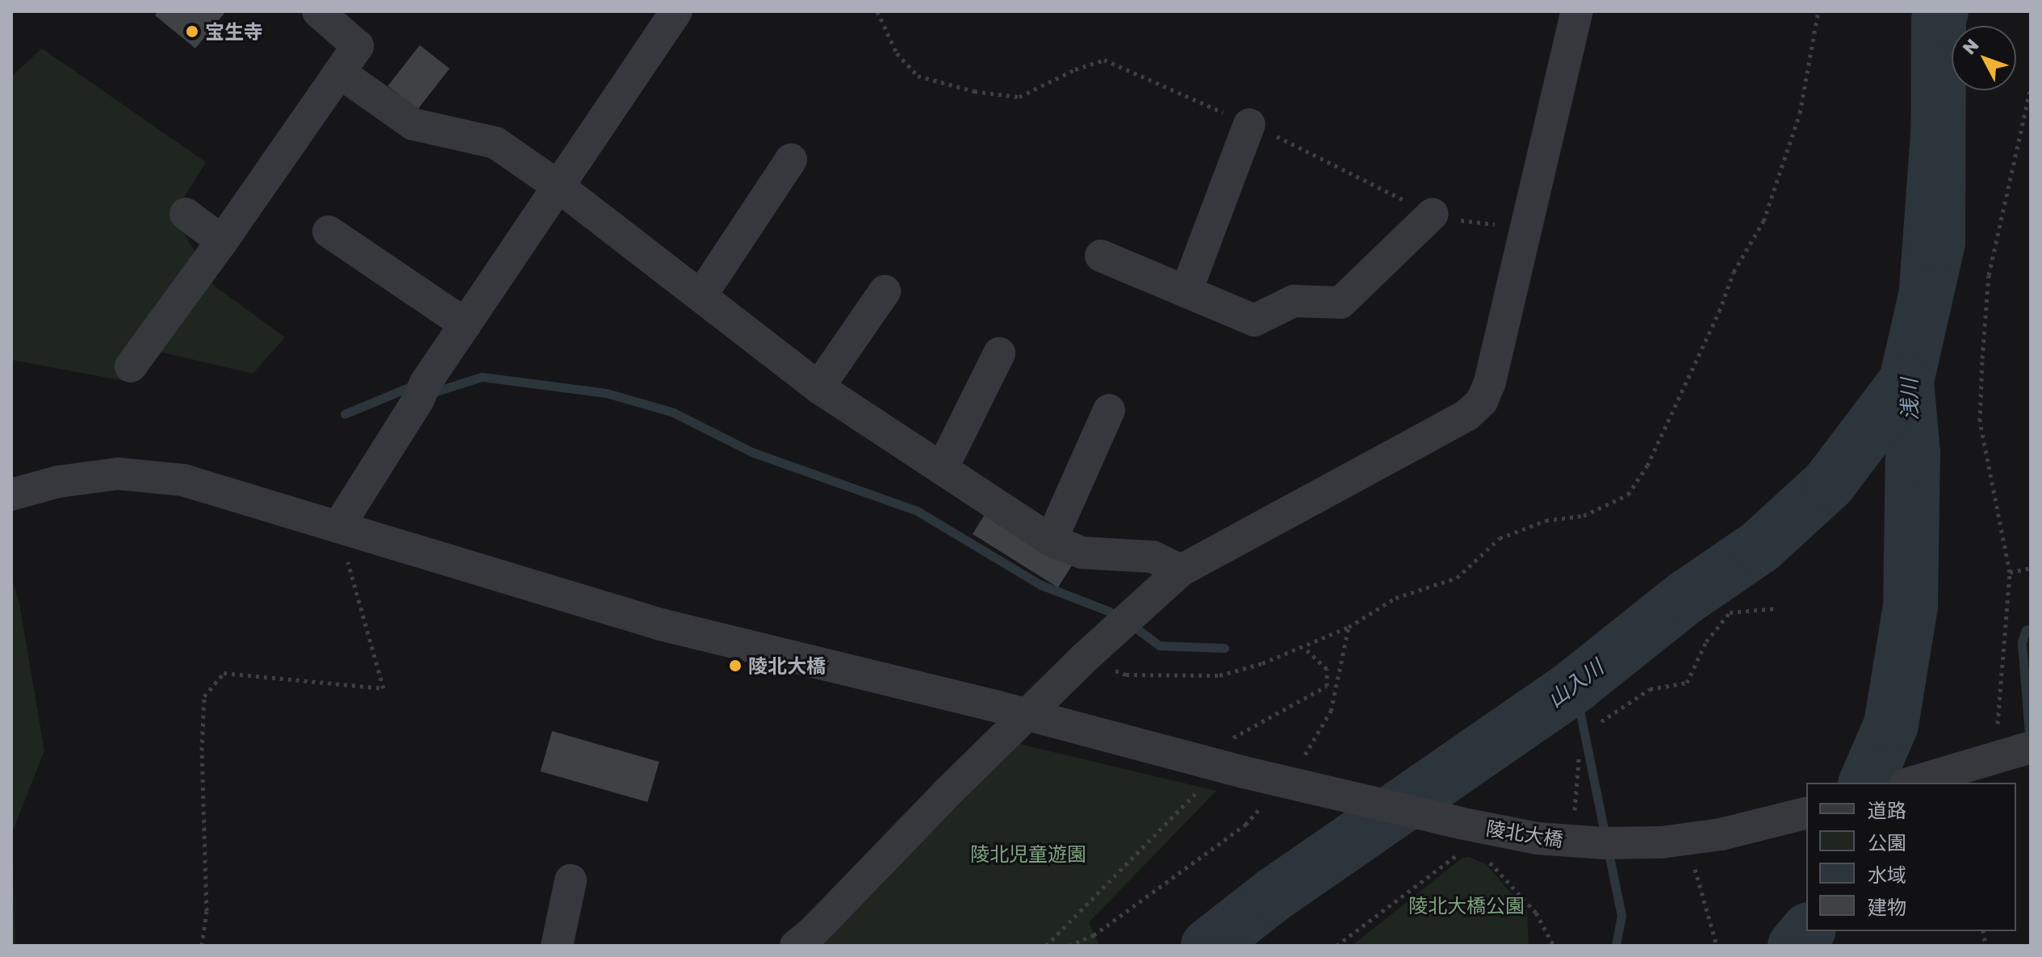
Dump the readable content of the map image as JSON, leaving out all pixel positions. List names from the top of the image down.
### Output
{
  "streets": {
    "street": ["陵北大橋"]
  },
  "water": ["浅川", "山入川"],
  "parks": ["陵北児童遊園", "陵北大橋公園"],
  "places": ["宝生寺", "陵北大橋"],
  "legend": [
    "道路",
    "公園",
    "水域",
    "建物"
  ],
  "north": "top left"
}
